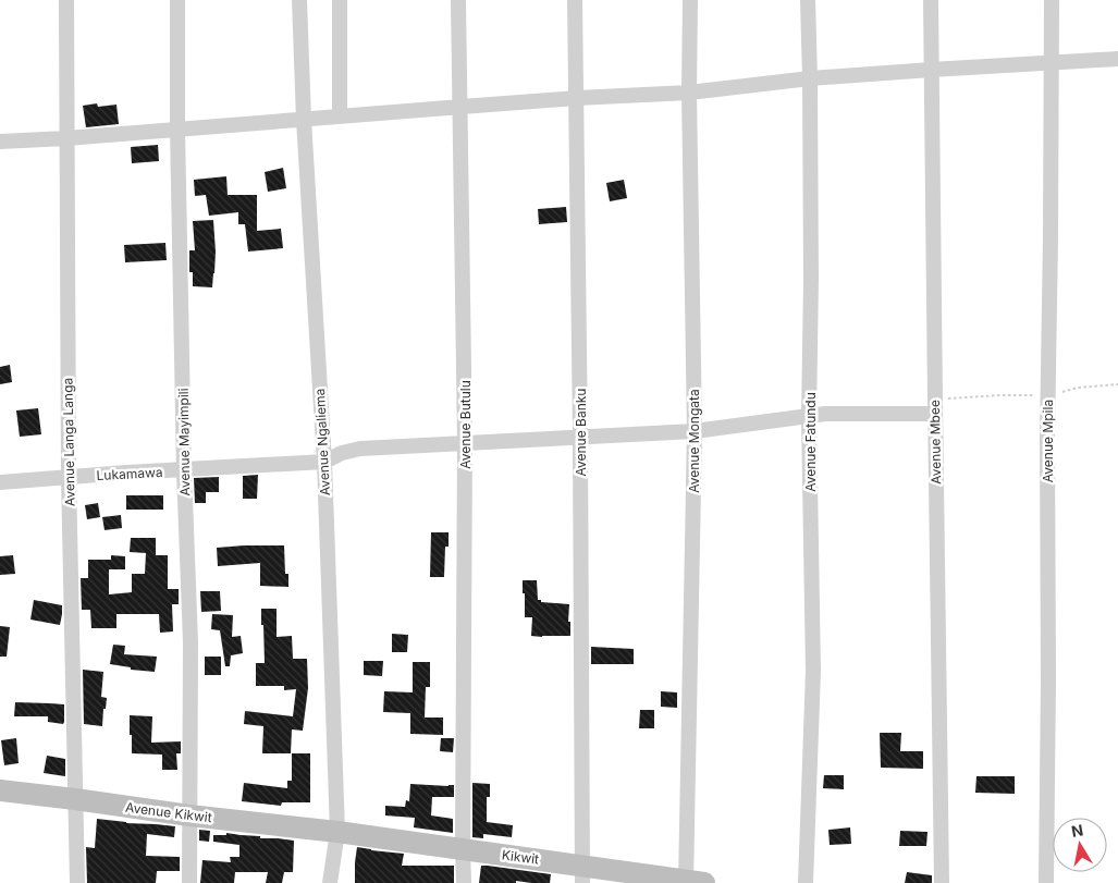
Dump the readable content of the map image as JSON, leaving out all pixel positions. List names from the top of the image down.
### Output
{
  "streets": {
    "main road": ["Avenue Kikwit", "Kikwit"],
    "street": [
      "Avenue Butulu",
      "Avenue Banku",
      "Avenue Mongata",
      "Avenue Mpila",
      "Avenue Langa Langa",
      "Avenue Mayimpili",
      "Avenue Ngaliema",
      "Avenue Fatundu",
      "Avenue Mbee",
      "Lukamawa"
    ]
  },
  "crossings": [
    ["Avenue Butulu", "Lukamawa"],
    ["Avenue Butulu", "Kikwit"],
    ["Avenue Banku", "Lukamawa"],
    ["Avenue Banku", "Kikwit"],
    ["Avenue Mongata", "Lukamawa"],
    ["Avenue Mongata", "Kikwit"],
    ["Avenue Langa Langa", "Lukamawa"],
    ["Avenue Langa Langa", "Avenue Kikwit"],
    ["Avenue Mayimpili", "Lukamawa"],
    ["Avenue Mayimpili", "Avenue Kikwit"],
    ["Avenue Ngaliema", "Lukamawa"],
    ["Avenue Ngaliema", "Avenue Kikwit"],
    ["Avenue Ngaliema", "Kikwit"],
    ["Avenue Fatundu", "Lukamawa"],
    ["Avenue Mbee", "Lukamawa"],
    ["Avenue Kikwit", "Kikwit"]
  ],
  "north": "top"
}
